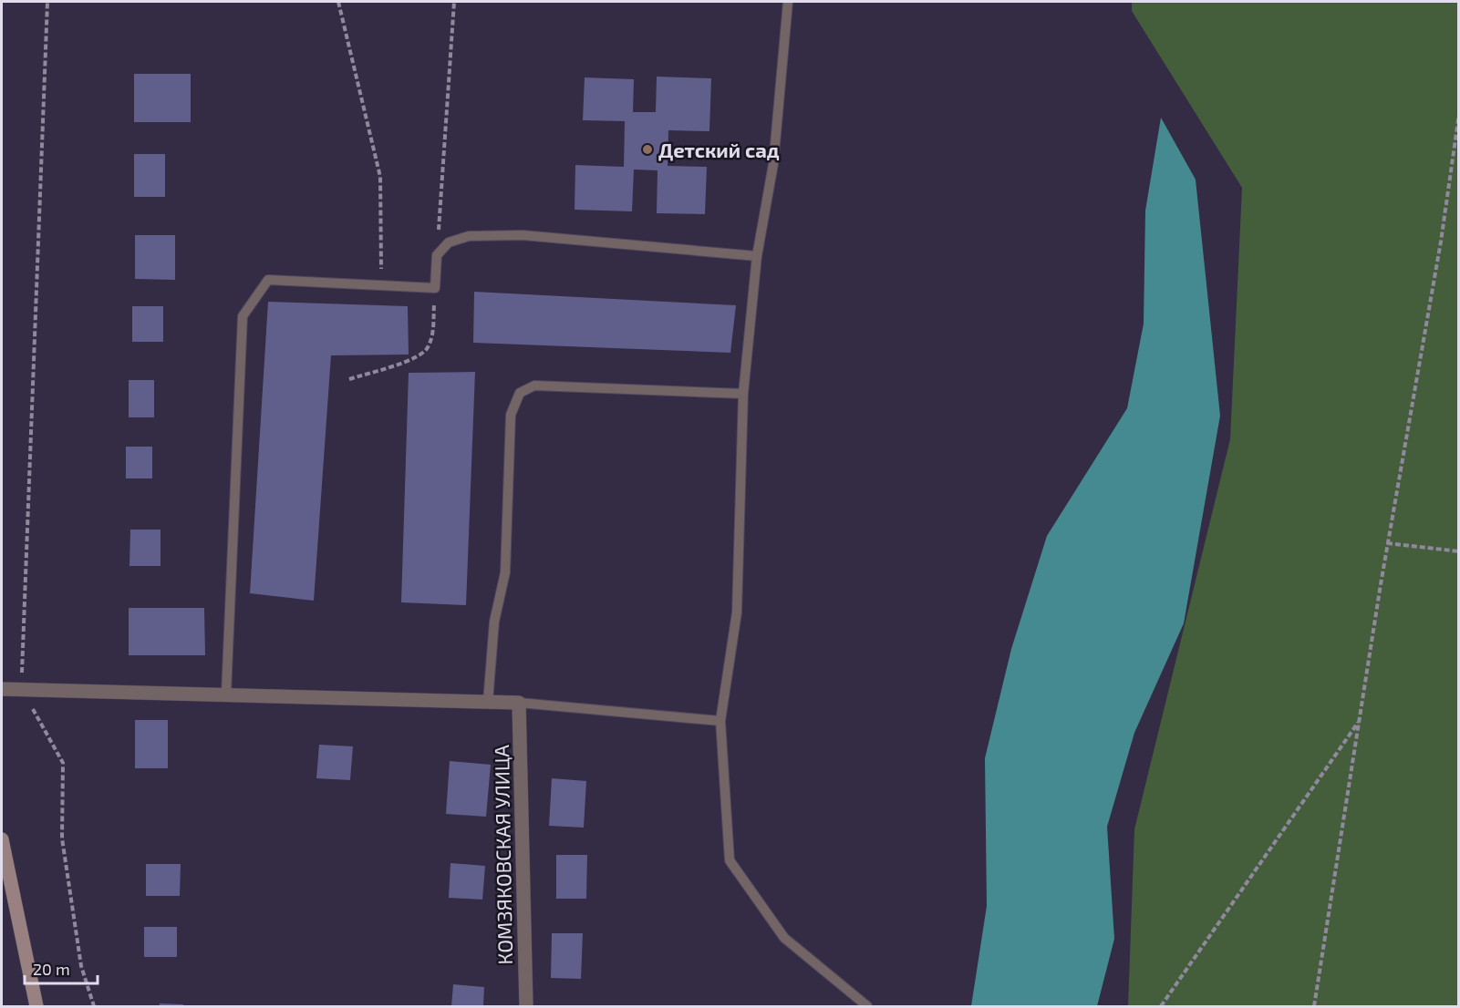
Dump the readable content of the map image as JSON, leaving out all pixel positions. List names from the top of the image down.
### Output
{
  "streets": {
    "street": ["КОМЗЯКОВСКАЯ УЛИЦА"]
  },
  "places": ["Детский сад"],
  "scale_bar": "20 m"
}
